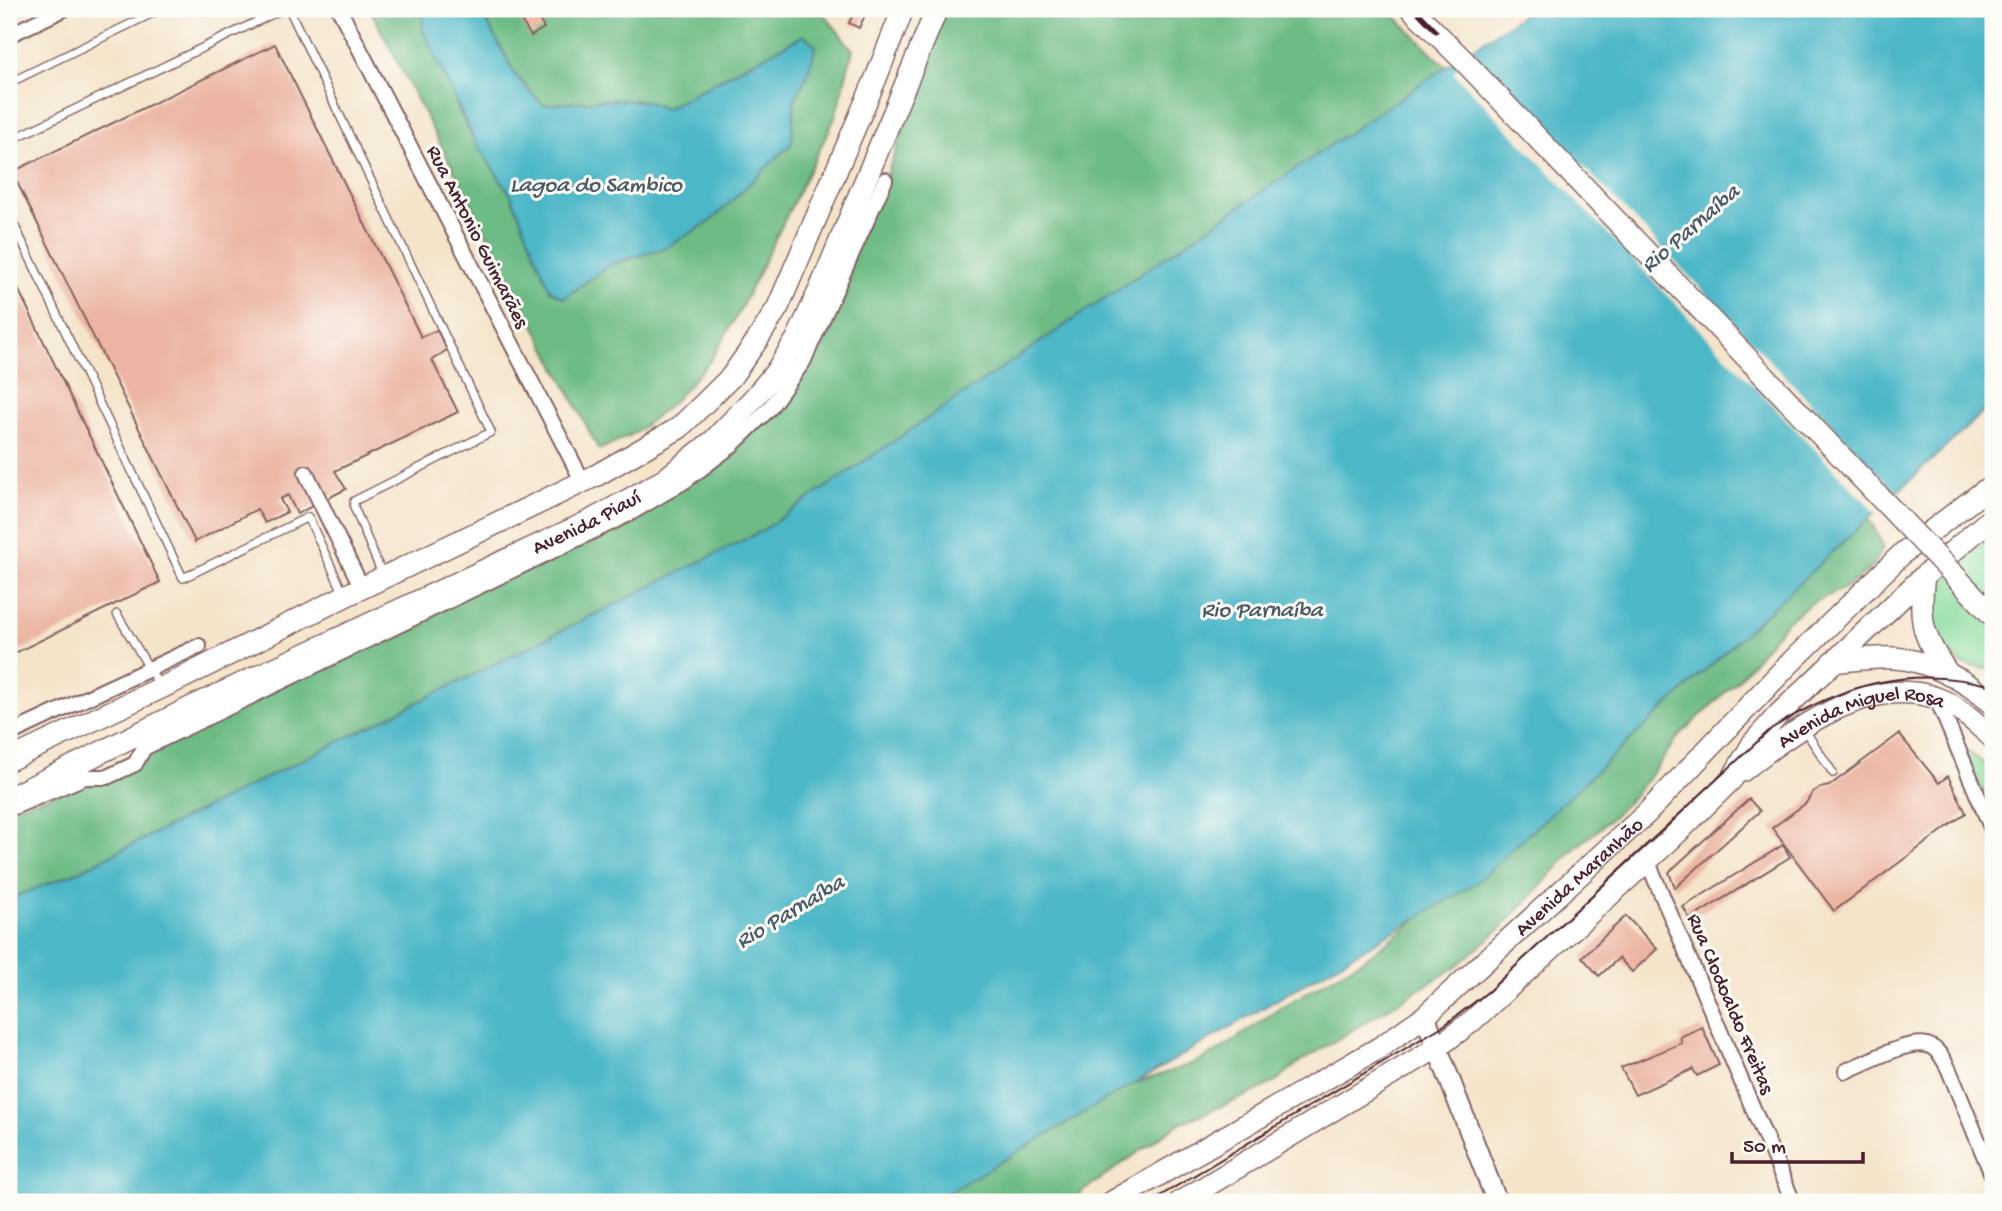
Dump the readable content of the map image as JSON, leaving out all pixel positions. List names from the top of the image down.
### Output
{
  "streets": {
    "main road": ["Avenida Piauí", "Avenida Miguel Rosa", "Avenida Maranhão"],
    "street": ["Rua Antonio Guimarães", "Rua Clodoaldo Freitas"]
  },
  "crossings": [
    ["Rua Antonio Guimarães", "Avenida Piauí"],
    ["Avenida Miguel Rosa", "Avenida Maranhão"],
    ["Avenida Maranhão", "Rua Clodoaldo Freitas"]
  ],
  "water": ["Lagoa do Sambico", "Rio Parnaíba"],
  "scale_bar": "50 m"
}
